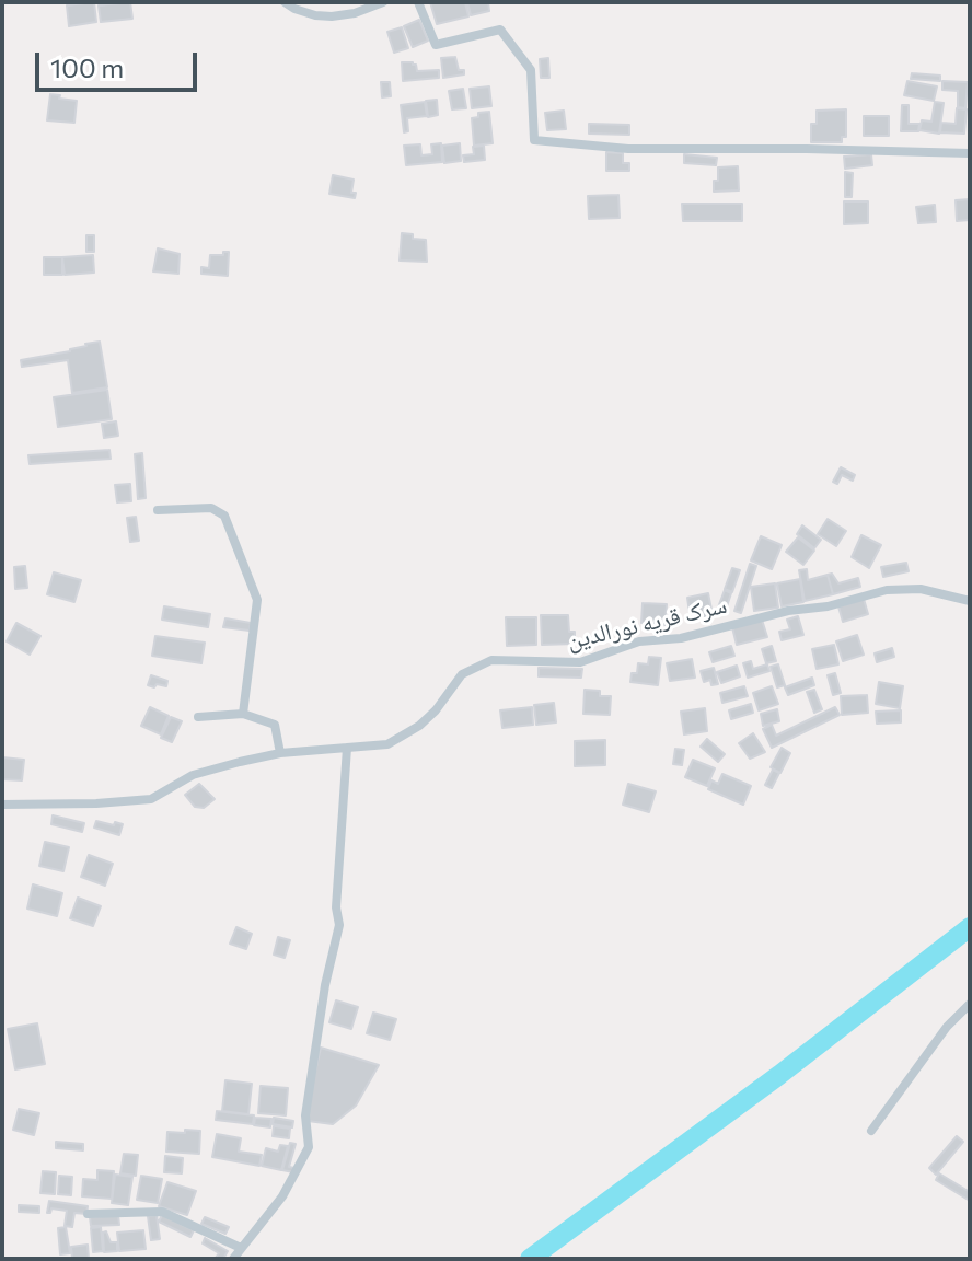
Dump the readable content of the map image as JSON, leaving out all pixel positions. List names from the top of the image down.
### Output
{
  "streets": {
    "street": ["سرک قریه نورالدین"]
  },
  "scale_bar": "100 m"
}
